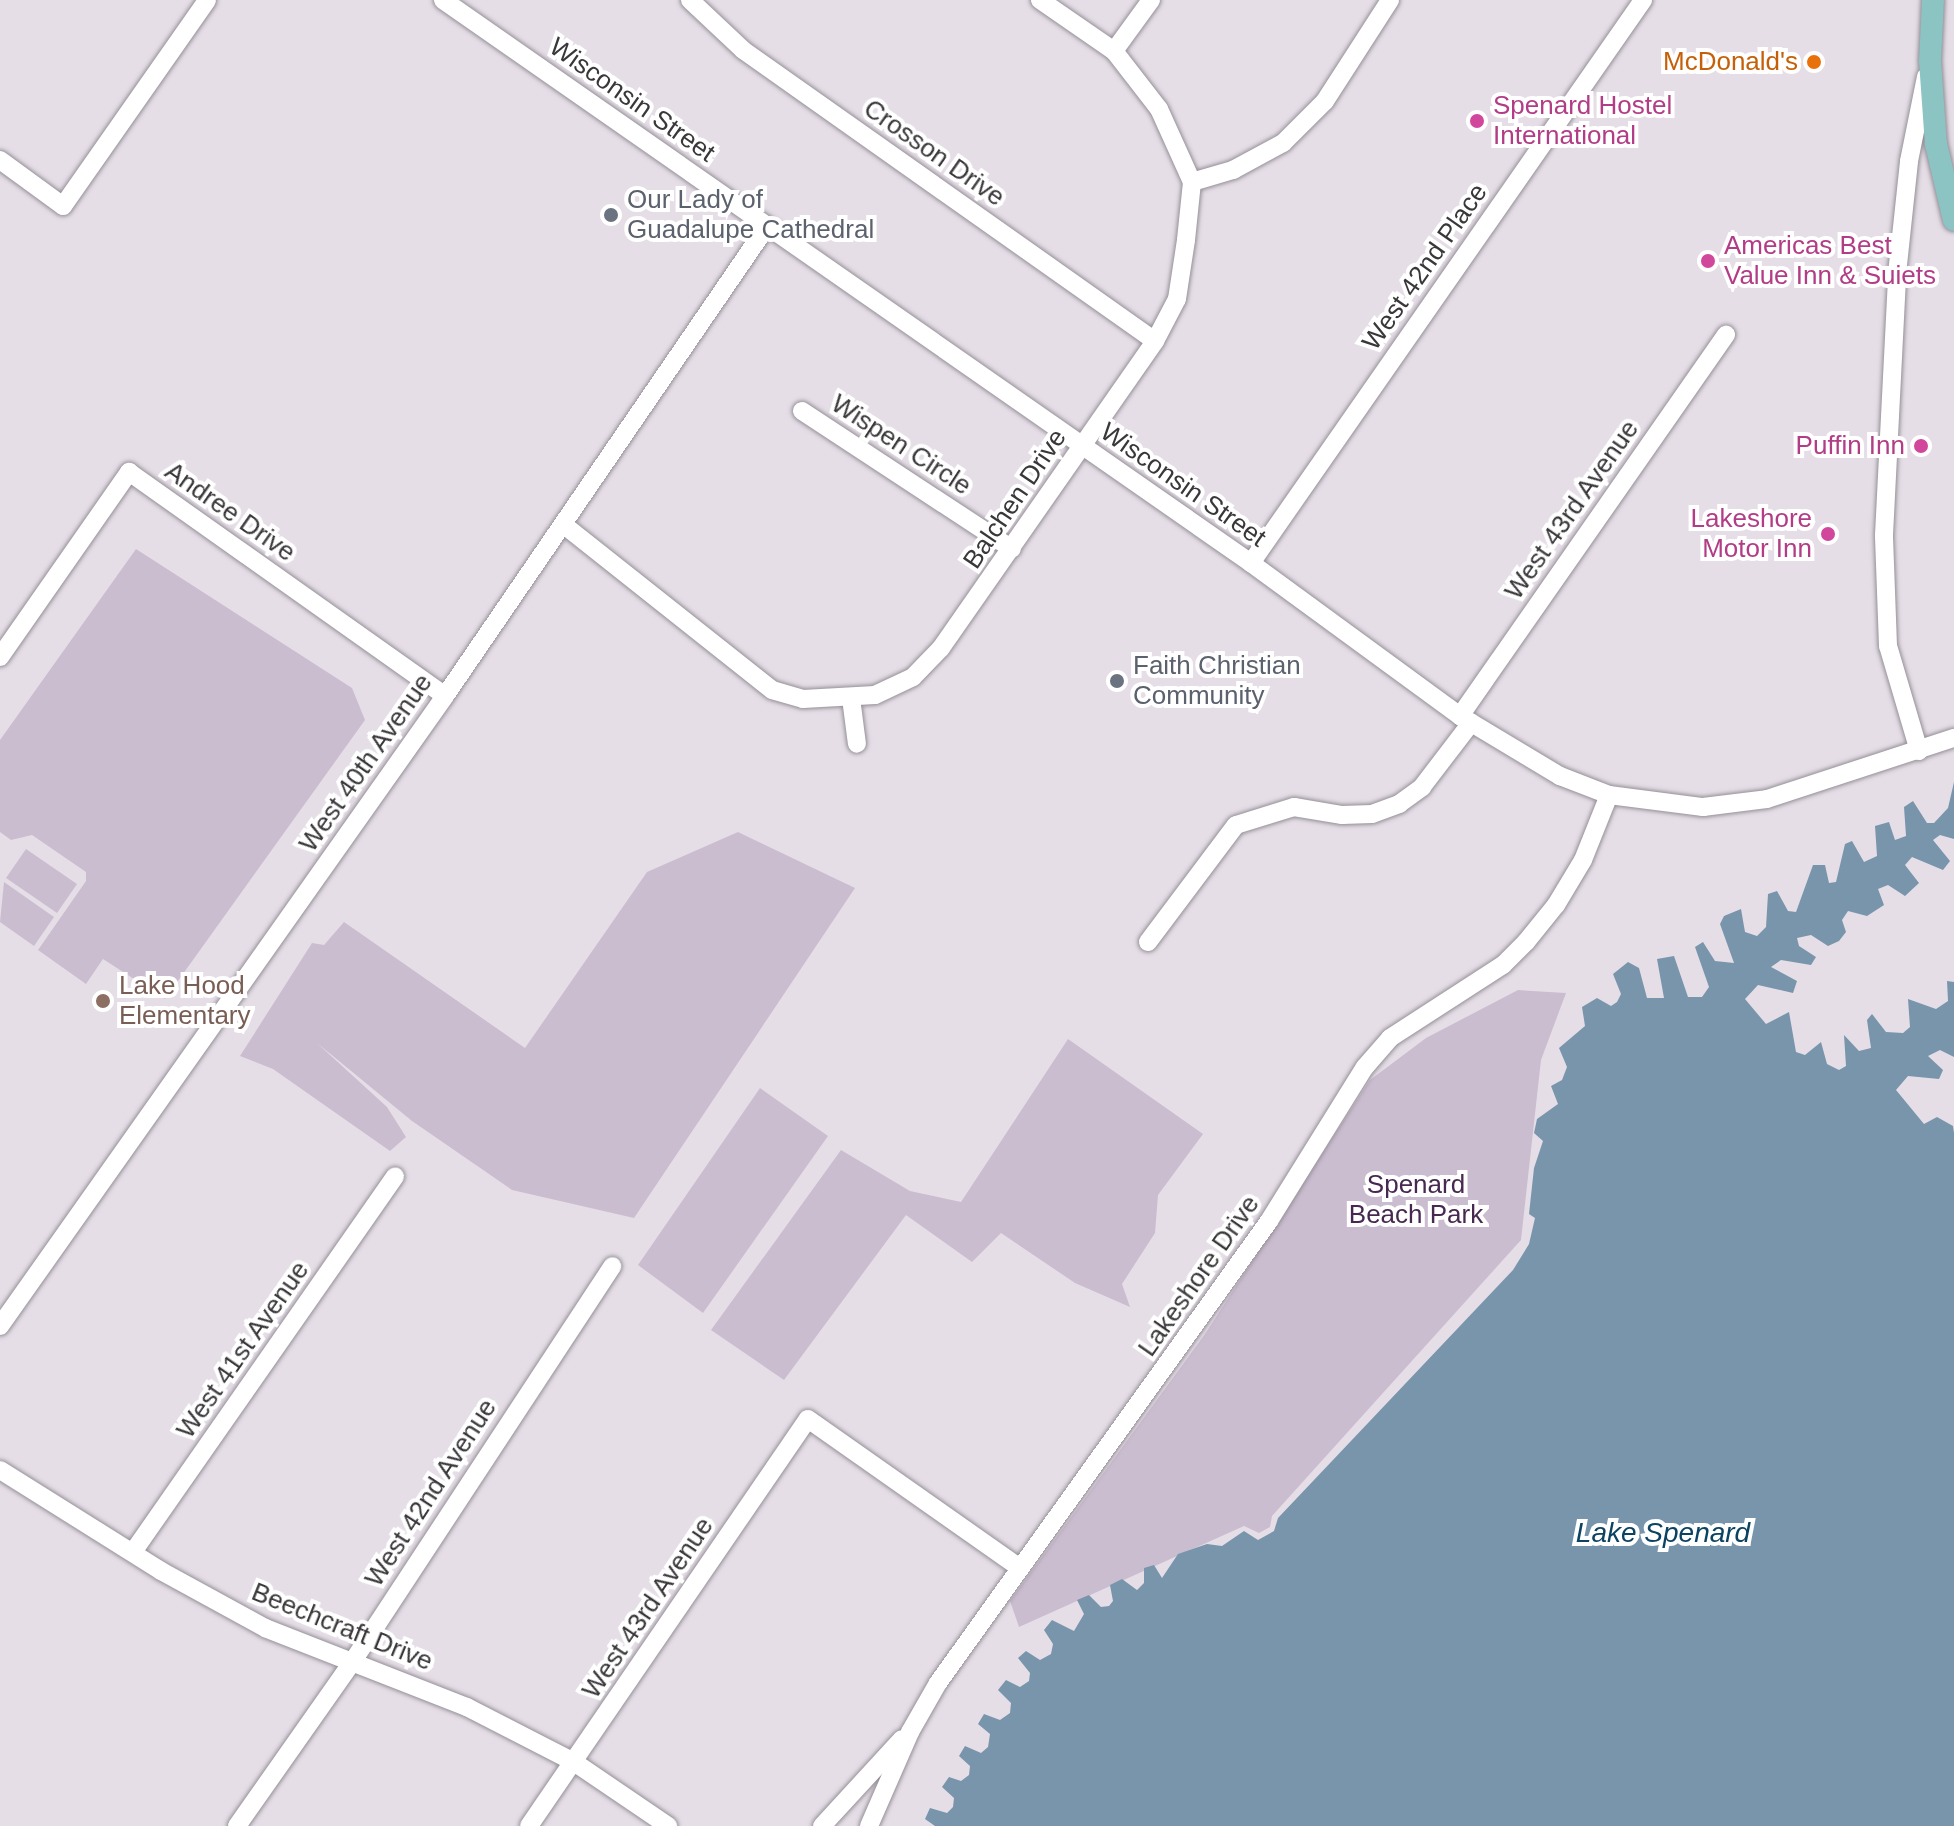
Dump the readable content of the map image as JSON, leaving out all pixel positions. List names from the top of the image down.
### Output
{
  "streets": {
    "street": [
      "Wisconsin Street",
      "Crosson Drive",
      "West 42nd Place",
      "Wispen Circle",
      "Balchen Drive",
      "West 43rd Avenue",
      "Andree Drive",
      "West 40th Avenue",
      "Lakeshore Drive",
      "West 41st Avenue",
      "West 42nd Avenue",
      "Beechcraft Drive"
    ]
  },
  "crossings": [
    ["Wisconsin Street", "West 42nd Place"],
    ["Wisconsin Street", "Balchen Drive"],
    ["Wisconsin Street", "West 43rd Avenue"],
    ["Wisconsin Street", "West 40th Avenue"],
    ["Wisconsin Street", "Lakeshore Drive"],
    ["Crosson Drive", "Balchen Drive"],
    ["Wispen Circle", "Balchen Drive"],
    ["Balchen Drive", "West 40th Avenue"],
    ["West 43rd Avenue", "Lakeshore Drive"],
    ["West 43rd Avenue", "Beechcraft Drive"],
    ["Andree Drive", "West 40th Avenue"],
    ["West 41st Avenue", "Beechcraft Drive"],
    ["West 42nd Avenue", "Beechcraft Drive"]
  ],
  "water": ["Lake Spenard"],
  "parks": ["Spenard Beach Park"],
  "places": [
    "McDonald's",
    "Spenard Hostel International",
    "Our Lady of Guadalupe Cathedral",
    "Americas Best Value Inn & Suiets",
    "Puffin Inn",
    "Lakeshore Motor Inn",
    "Faith Christian Community",
    "Lake Hood Elementary"
  ]
}
